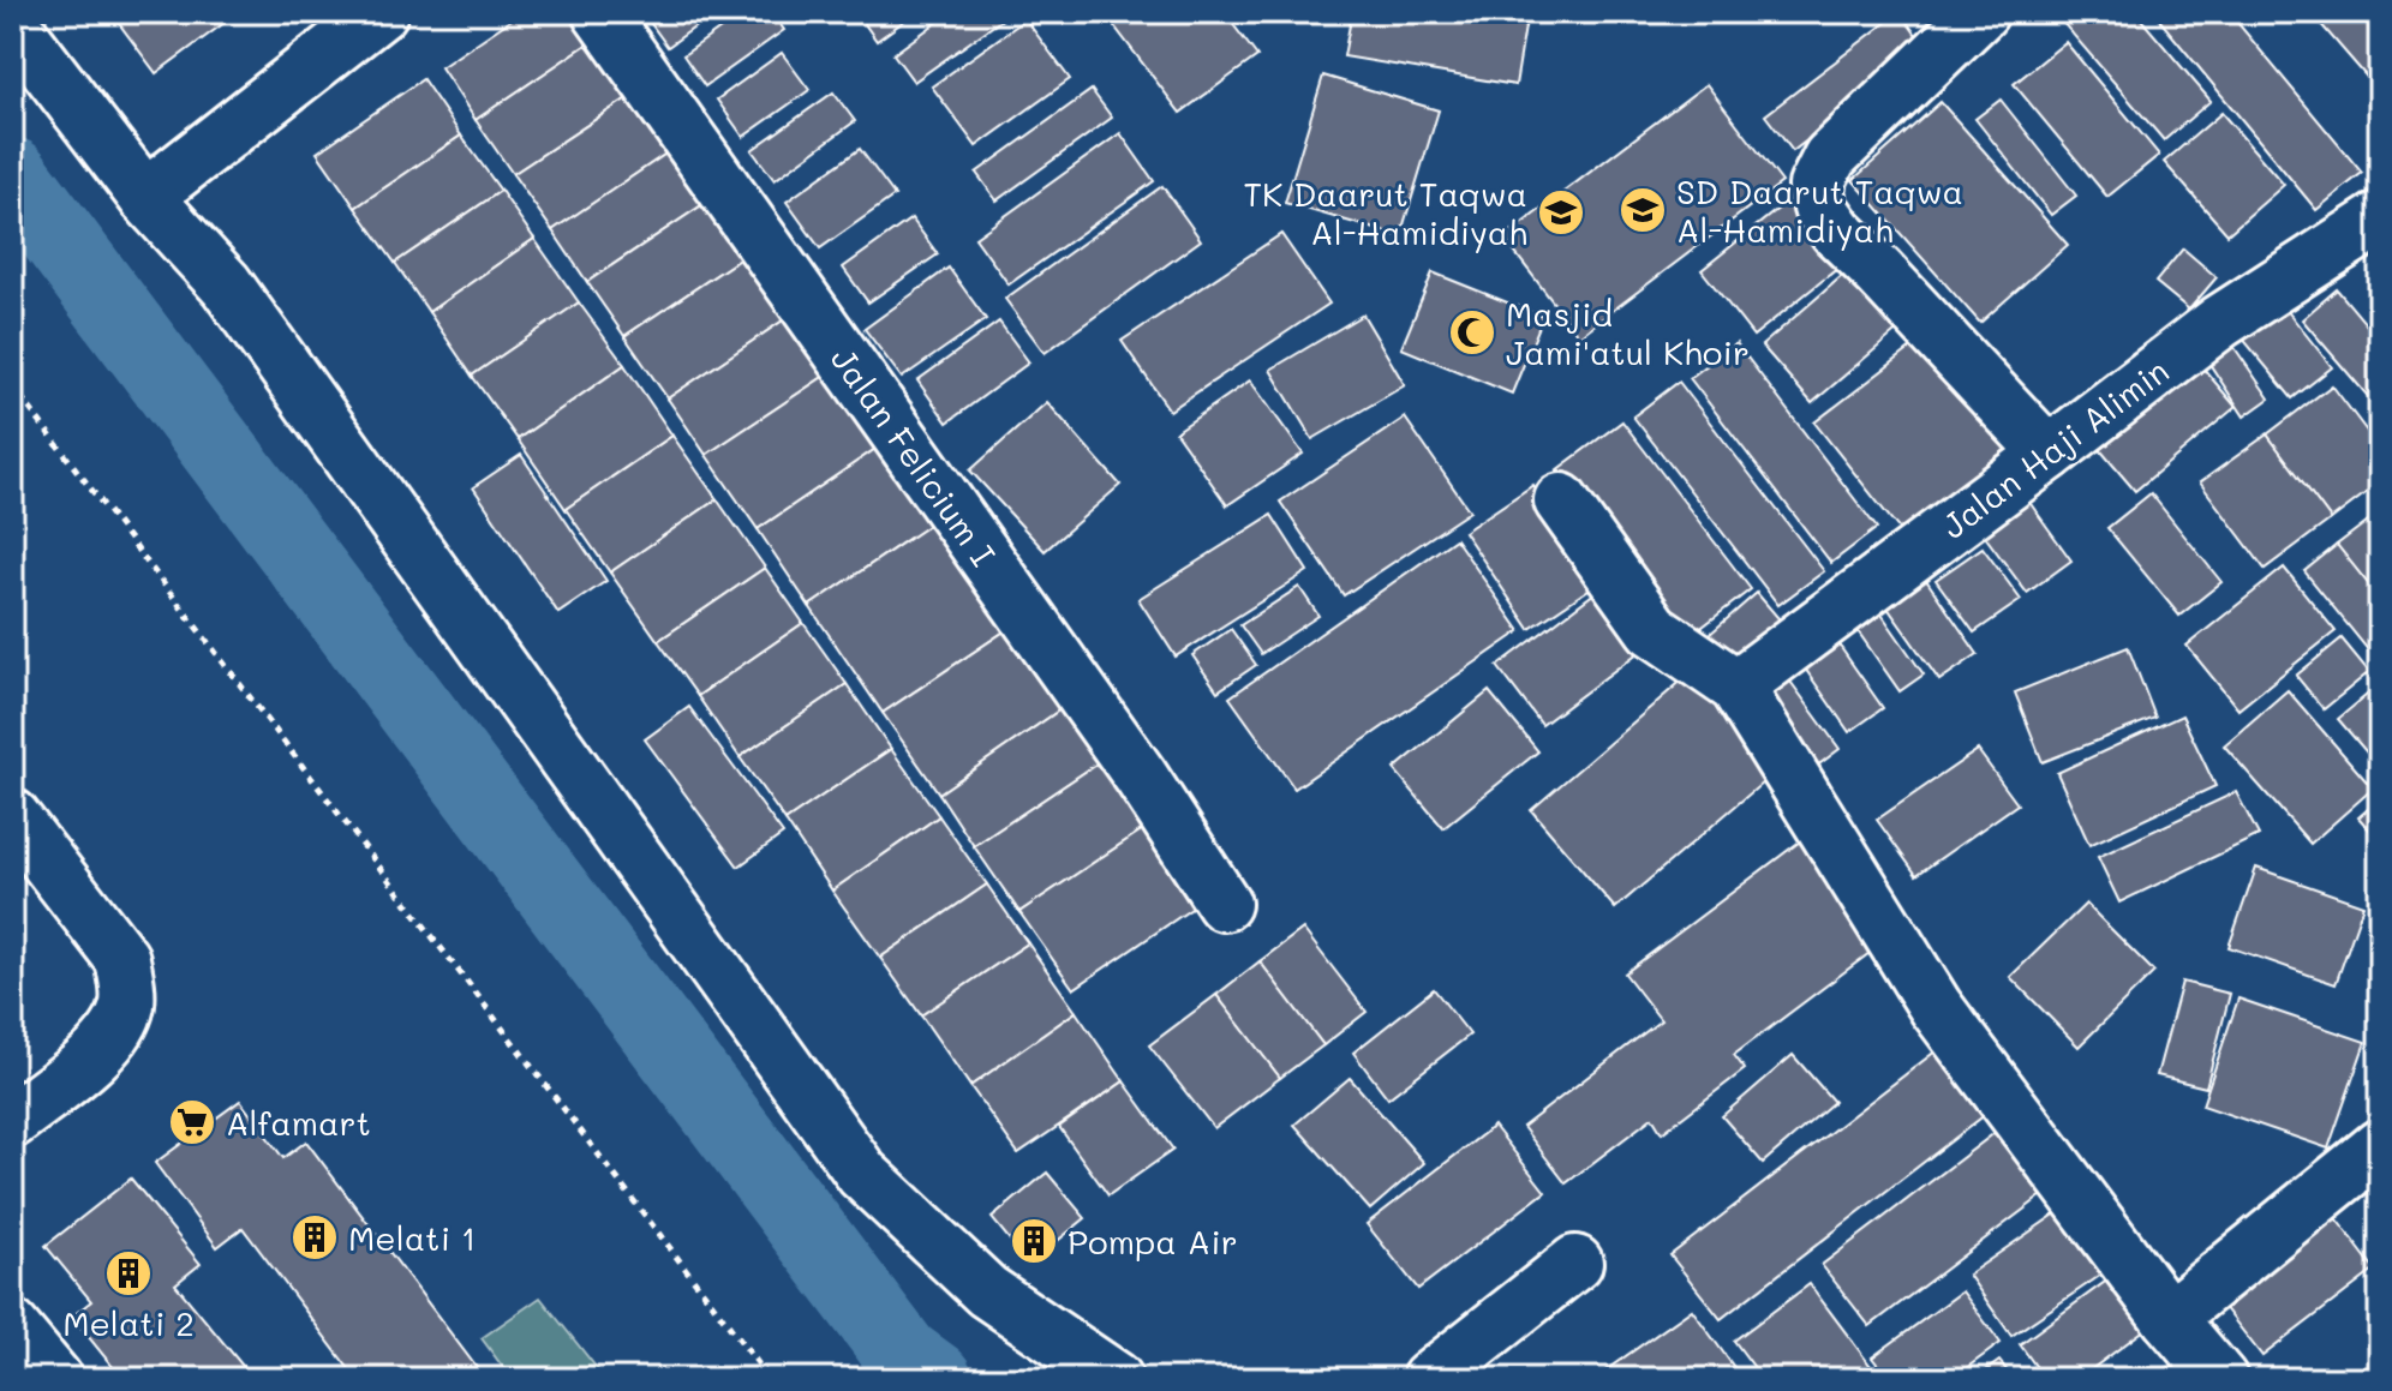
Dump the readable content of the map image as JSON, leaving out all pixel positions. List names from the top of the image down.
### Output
{
  "streets": {
    "street": ["Jalan Haji Alimin", "Jalan Felicium I"]
  },
  "places": {
    "school or university": ["SD Daarut Taqwa Al-Hamidiyah", "TK Daarut Taqwa Al-Hamidiyah"],
    "mosque": ["Masjid Jami'atul Khoir"],
    "supermarket": ["Alfamart"],
    "building": ["Melati 1", "Pompa Air", "Melati 2"]
  }
}
